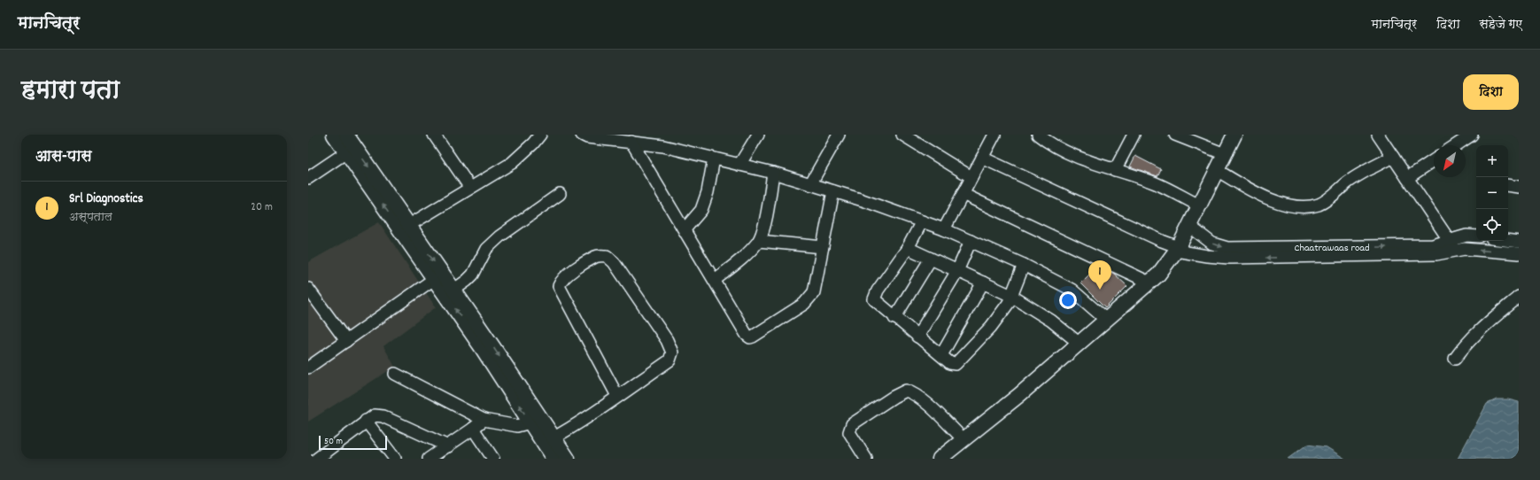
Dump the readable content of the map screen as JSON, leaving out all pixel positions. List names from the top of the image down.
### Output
{
  "streets": {
    "street": ["Chaatrawaas road"]
  },
  "scale_bar": "50 m",
  "north": "bottom left",
  "page": {
    "header": "मानचित्र",
    "nav": ["मानचित्र", "दिशा", "सहेजे गए"],
    "title": "हमारा पता",
    "buttons": "दिशा",
    "heading": "आस-पास",
    "map_buttons": ["+", "−"],
    "list": [
      {
        "mark": "1",
        "name": "Srl Diagnostics",
        "note": "अस्पताल",
        "value": "20 m"
      }
    ],
    "pins": "1",
    "scale": "50 m"
  }
}
